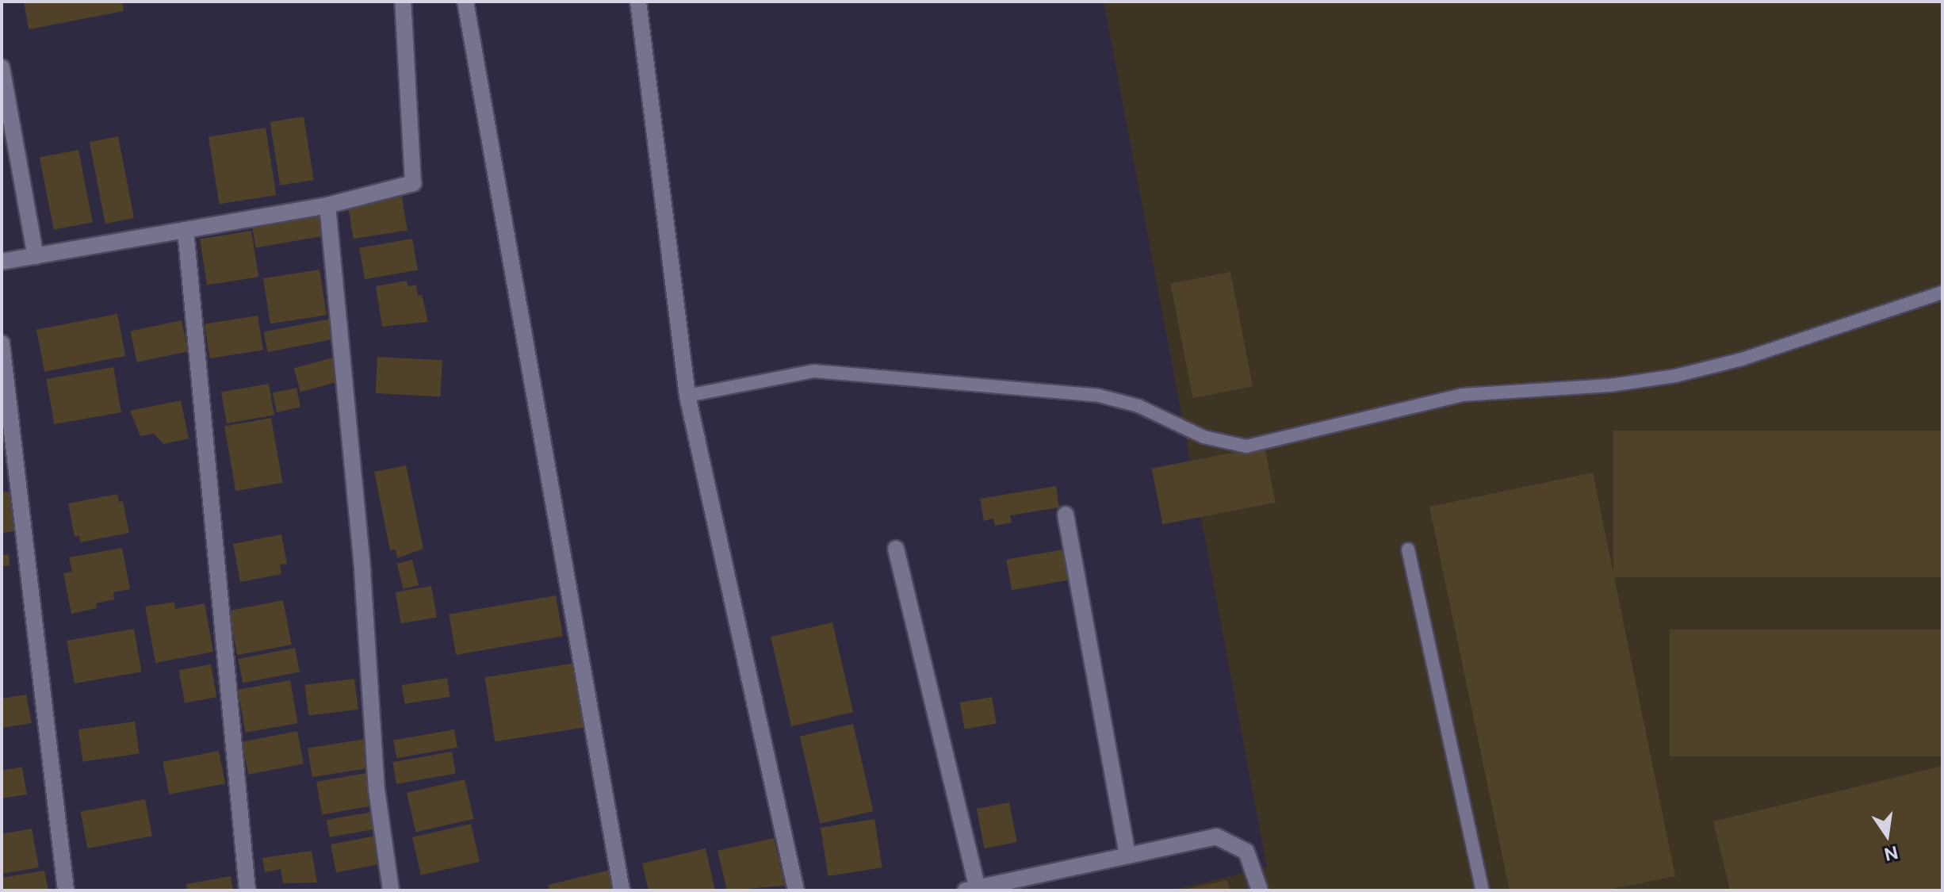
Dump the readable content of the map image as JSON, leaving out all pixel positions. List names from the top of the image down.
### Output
{
  "north": "bottom"
}
